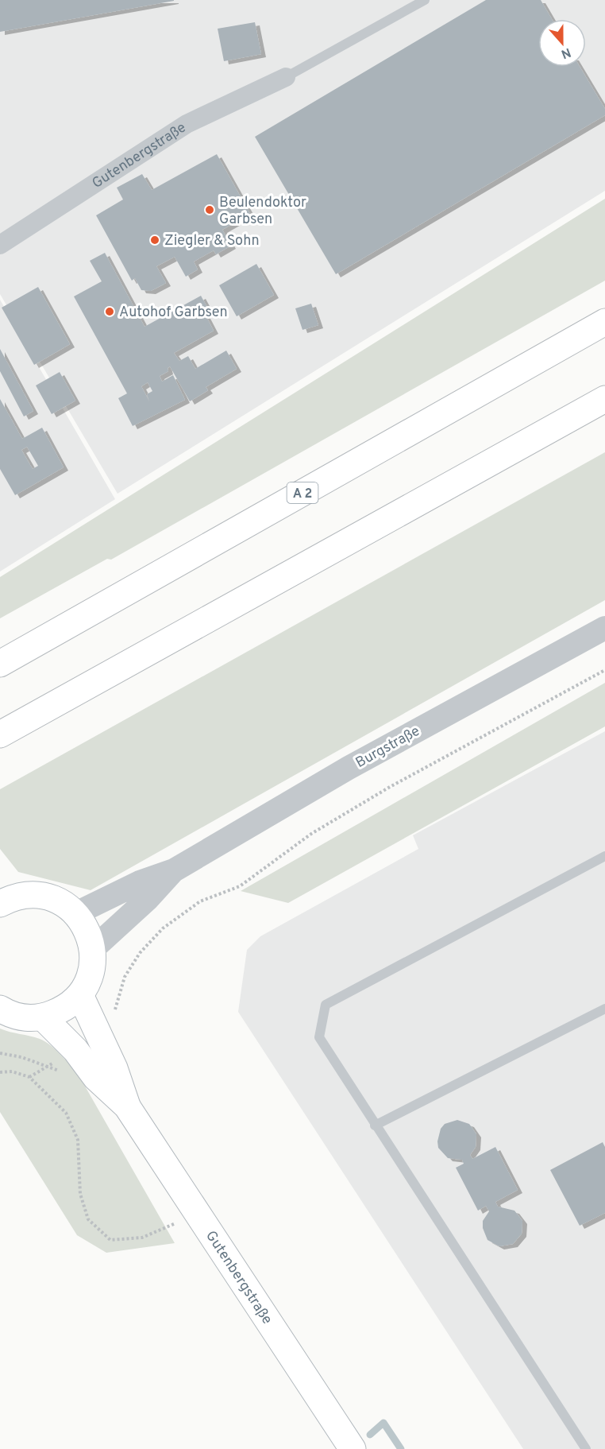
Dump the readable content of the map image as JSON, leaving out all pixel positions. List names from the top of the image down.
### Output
{
  "streets": {
    "main road": ["Gutenbergstraße", "A 2"],
    "street": ["Burgstraße"]
  },
  "places": ["Beulendoktor Garbsen", "Ziegler & Sohn", "Autohof Garbsen"],
  "north": "bottom"
}
